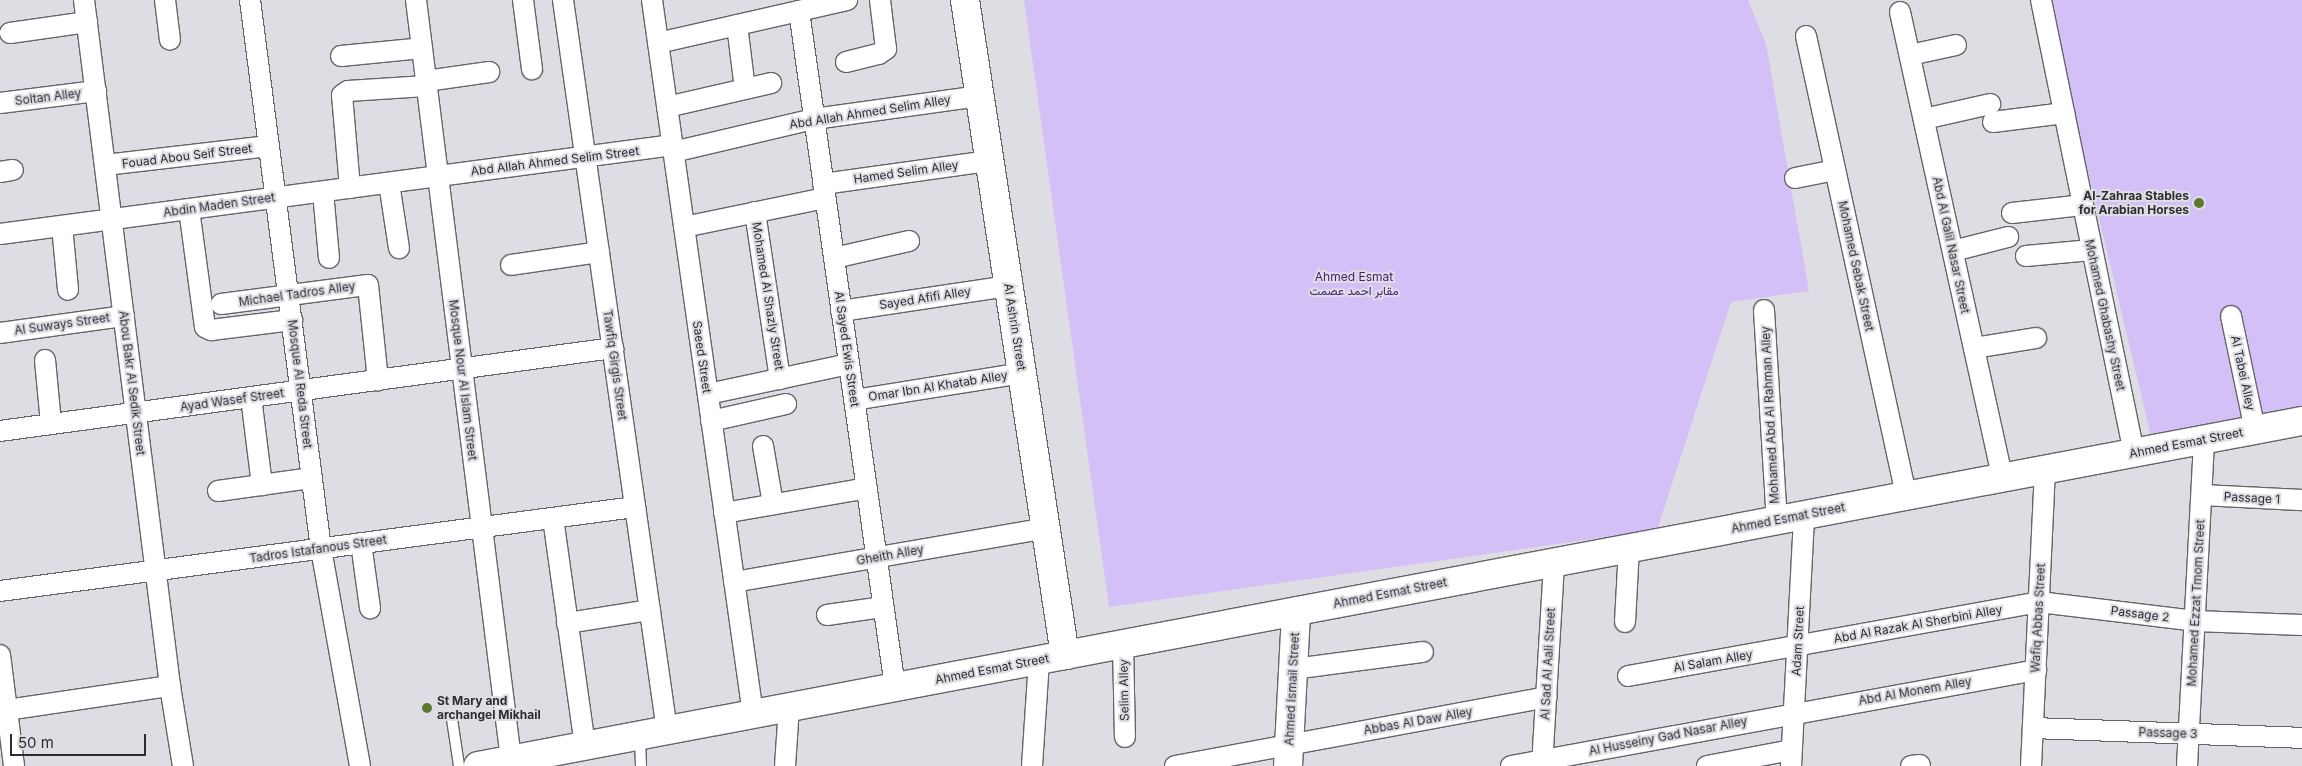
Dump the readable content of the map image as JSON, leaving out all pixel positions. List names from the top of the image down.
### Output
{
  "streets": {
    "main road": ["Al Ashrin Street", "Ahmed Esmat Street", "Ahmed Ismail Street"],
    "street": [
      "Soltan Alley",
      "Abd Allah Ahmed Selim Alley",
      "Fouad Abou Seif Street",
      "Abd Allah Ahmed Selim Street",
      "Hamed Selim Alley",
      "Abdin Maden Street",
      "Abd Al Galil Nasar Street",
      "Mohamed Sebak Street",
      "Michael Tadros Alley",
      "Mohamed Al Shazly Street",
      "Sayed Afifi Alley",
      "Mohamed Ghabashy Street",
      "Al Suways Street",
      "Al Sayed Ewis Street",
      "Saeed Street",
      "Tawfiq Girgis Street",
      "Al Tabei Alley",
      "Mosque Nour Al Islam Street",
      "Abou Bakr Al Sedik Street",
      "Mosque Al Reda Street",
      "Omar Ibn Al Khatab Alley",
      "Ayad Wasef Street",
      "Mohamed Abd Al Rahman Alley",
      "Passage 1",
      "Tadros Istafanous Street",
      "Gheith Alley",
      "Mohamed Ezzat Tmom Street",
      "Passage 2",
      "Wafiq Abbas Street",
      "Abd Al Razak Al Sherbini Alley",
      "Adam Street",
      "Al Salam Alley",
      "Al Sad Al Aali Street",
      "Selim Alley",
      "Abd Al Monem Alley",
      "Abbas Al Daw Alley",
      "Passage 3",
      "Al Husseiny Gad Nasar Alley"
    ]
  },
  "crossings": [
    ["Soltan Alley", "Abou Bakr Al Sedik Street"],
    ["Abd Allah Ahmed Selim Alley", "Abd Allah Ahmed Selim Street"],
    ["Abd Allah Ahmed Selim Alley", "Al Ashrin Street"],
    ["Abd Allah Ahmed Selim Alley", "Al Sayed Ewis Street"],
    ["Abd Allah Ahmed Selim Alley", "Saeed Street"],
    ["Fouad Abou Seif Street", "Abou Bakr Al Sedik Street"],
    ["Fouad Abou Seif Street", "Mosque Al Reda Street"],
    ["Abd Allah Ahmed Selim Street", "Abdin Maden Street"],
    ["Abd Allah Ahmed Selim Street", "Saeed Street"],
    ["Abd Allah Ahmed Selim Street", "Tawfiq Girgis Street"],
    ["Abd Allah Ahmed Selim Street", "Mosque Nour Al Islam Street"],
    ["Hamed Selim Alley", "Mohamed Al Shazly Street"],
    ["Hamed Selim Alley", "Al Ashrin Street"],
    ["Hamed Selim Alley", "Al Sayed Ewis Street"],
    ["Hamed Selim Alley", "Saeed Street"],
    ["Abdin Maden Street", "Mosque Nour Al Islam Street"],
    ["Abdin Maden Street", "Abou Bakr Al Sedik Street"],
    ["Abdin Maden Street", "Mosque Al Reda Street"],
    ["Abd Al Galil Nasar Street", "Ahmed Esmat Street"],
    ["Mohamed Sebak Street", "Ahmed Esmat Street"],
    ["Michael Tadros Alley", "Mosque Al Reda Street"],
    ["Michael Tadros Alley", "Ayad Wasef Street"],
    ["Sayed Afifi Alley", "Al Ashrin Street"],
    ["Sayed Afifi Alley", "Al Sayed Ewis Street"],
    ["Mohamed Ghabashy Street", "Ahmed Esmat Street"],
    ["Al Suways Street", "Abou Bakr Al Sedik Street"],
    ["Al Ashrin Street", "Omar Ibn Al Khatab Alley"],
    ["Al Ashrin Street", "Ahmed Esmat Street"],
    ["Al Ashrin Street", "Gheith Alley"],
    ["Al Sayed Ewis Street", "Omar Ibn Al Khatab Alley"],
    ["Al Sayed Ewis Street", "Ahmed Esmat Street"],
    ["Al Sayed Ewis Street", "Gheith Alley"],
    ["Saeed Street", "Ahmed Esmat Street"],
    ["Saeed Street", "Gheith Alley"],
    ["Tawfiq Girgis Street", "Ayad Wasef Street"],
    ["Tawfiq Girgis Street", "Ahmed Esmat Street"],
    ["Tawfiq Girgis Street", "Tadros Istafanous Street"],
    ["Al Tabei Alley", "Ahmed Esmat Street"],
    ["Mosque Nour Al Islam Street", "Ayad Wasef Street"],
    ["Mosque Nour Al Islam Street", "Ahmed Esmat Street"],
    ["Mosque Nour Al Islam Street", "Tadros Istafanous Street"],
    ["Abou Bakr Al Sedik Street", "Ayad Wasef Street"],
    ["Abou Bakr Al Sedik Street", "Tadros Istafanous Street"],
    ["Mosque Al Reda Street", "Ayad Wasef Street"],
    ["Mosque Al Reda Street", "Tadros Istafanous Street"],
    ["Mohamed Abd Al Rahman Alley", "Ahmed Esmat Street"],
    ["Ahmed Esmat Street", "Mohamed Ezzat Tmom Street"],
    ["Ahmed Esmat Street", "Wafiq Abbas Street"],
    ["Ahmed Esmat Street", "Adam Street"],
    ["Ahmed Esmat Street", "Al Sad Al Aali Street"],
    ["Ahmed Esmat Street", "Ahmed Ismail Street"],
    ["Ahmed Esmat Street", "Selim Alley"],
    ["Passage 1", "Mohamed Ezzat Tmom Street"],
    ["Mohamed Ezzat Tmom Street", "Passage 2"],
    ["Mohamed Ezzat Tmom Street", "Passage 3"],
    ["Passage 2", "Wafiq Abbas Street"],
    ["Passage 2", "Abd Al Razak Al Sherbini Alley"],
    ["Wafiq Abbas Street", "Abd Al Razak Al Sherbini Alley"],
    ["Wafiq Abbas Street", "Abd Al Monem Alley"],
    ["Wafiq Abbas Street", "Passage 3"],
    ["Abd Al Razak Al Sherbini Alley", "Adam Street"],
    ["Abd Al Razak Al Sherbini Alley", "Al Salam Alley"],
    ["Adam Street", "Al Salam Alley"],
    ["Adam Street", "Abd Al Monem Alley"],
    ["Adam Street", "Al Husseiny Gad Nasar Alley"],
    ["Al Sad Al Aali Street", "Abbas Al Daw Alley"],
    ["Al Sad Al Aali Street", "Al Husseiny Gad Nasar Alley"],
    ["Ahmed Ismail Street", "Abbas Al Daw Alley"],
    ["Abd Al Monem Alley", "Al Husseiny Gad Nasar Alley"]
  ],
  "parks": ["Ahmed Esmat مقابر احمد عصمت"],
  "places": ["Al-Zahraa Stables for Arabian Horses", "St Mary and archangel Mikhail"],
  "scale_bar": "50 m"
}
